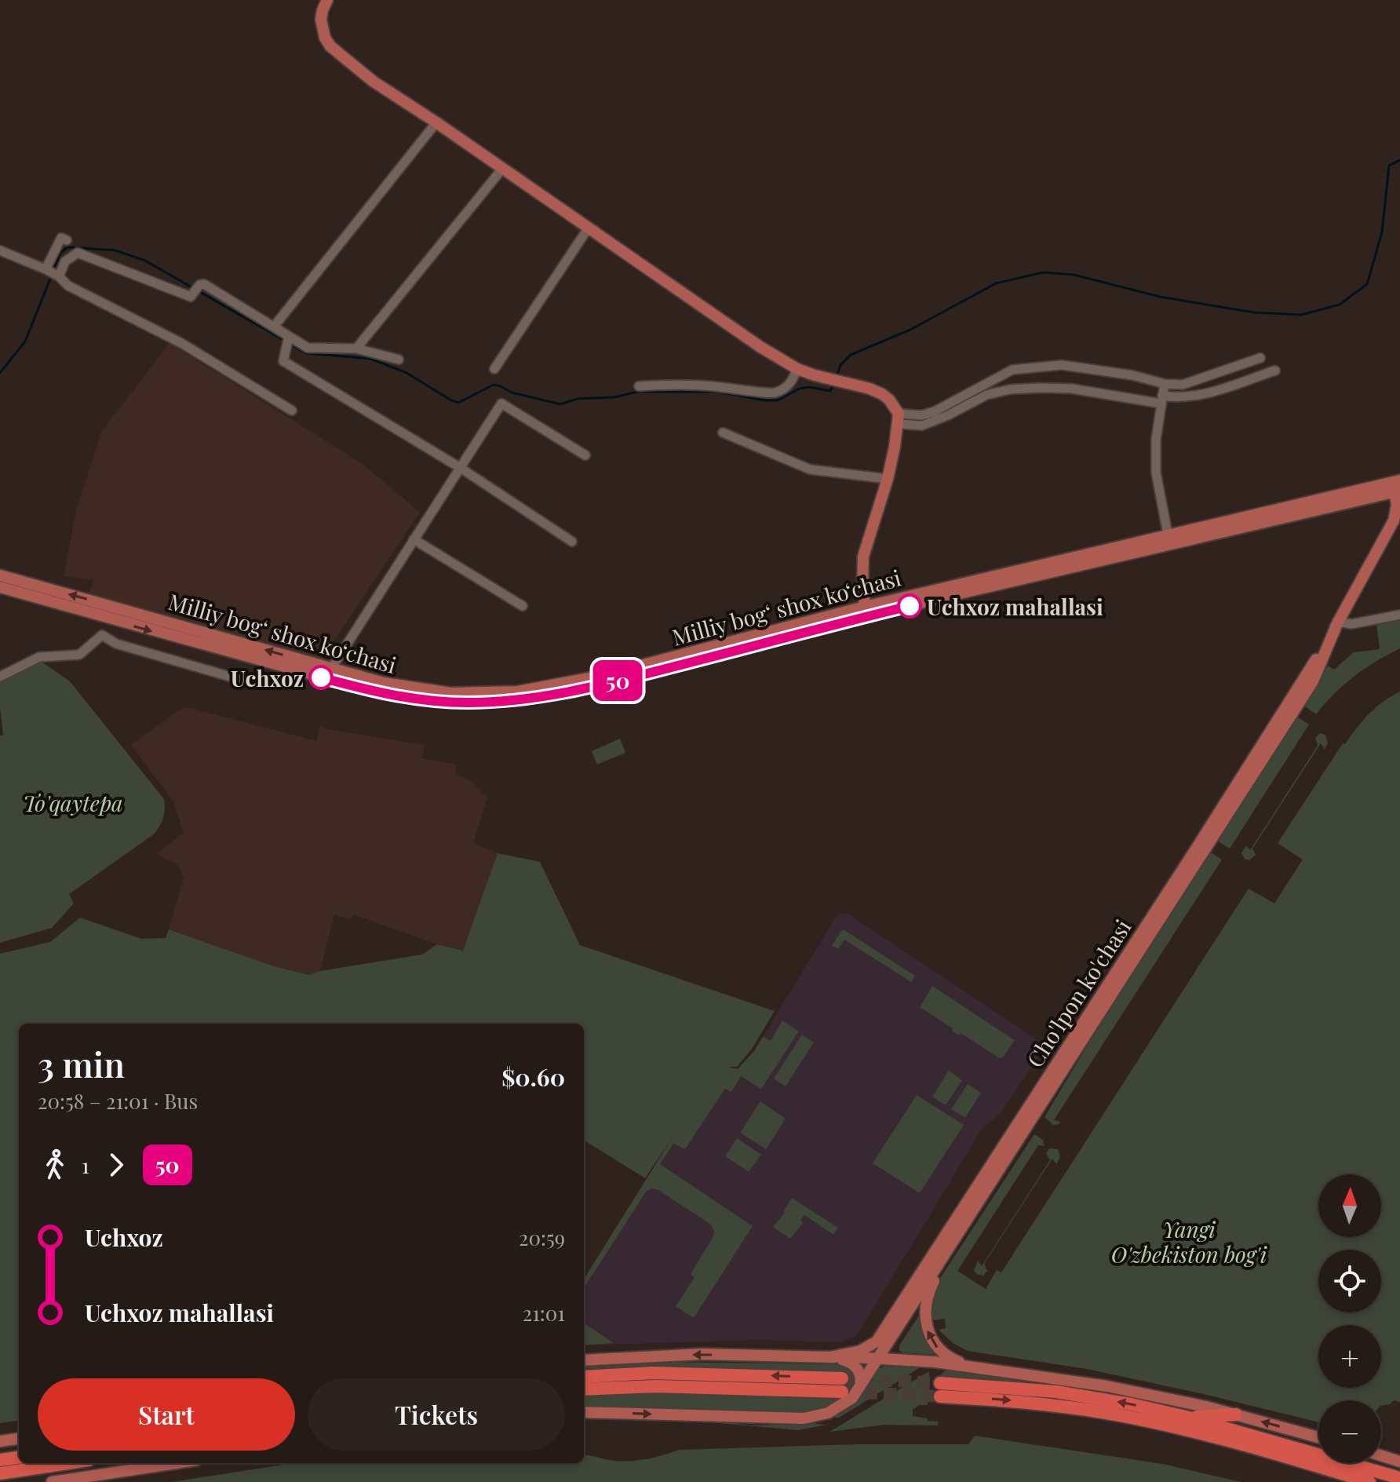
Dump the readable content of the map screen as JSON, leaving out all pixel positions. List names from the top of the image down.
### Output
{
  "streets": {
    "main road": ["Milliy bog‘ shox ko‘chasi", "Cho'lpon ko'chasi"]
  },
  "crossings": [
    ["Milliy bog‘ shox ko‘chasi", "Cho'lpon ko'chasi"]
  ],
  "parks": ["To'qaytepa", "Yangi O'zbekiston bog'i"],
  "places": ["Uchxoz mahallasi", "Uchxoz"],
  "lines": ["bus line 50"],
  "north": "top",
  "page": {
    "on_map": "50",
    "heading": ["3 min", "20:58 – 21:01 · Bus", "$0.60"],
    "legs": ["1", "50"],
    "map_buttons": ["+", "−"],
    "list": [
      {
        "name": "Uchxoz",
        "value": "20:59"
      },
      {
        "name": "Uchxoz mahallasi",
        "value": "21:01"
      }
    ],
    "buttons": ["Start", "Tickets"]
  }
}
